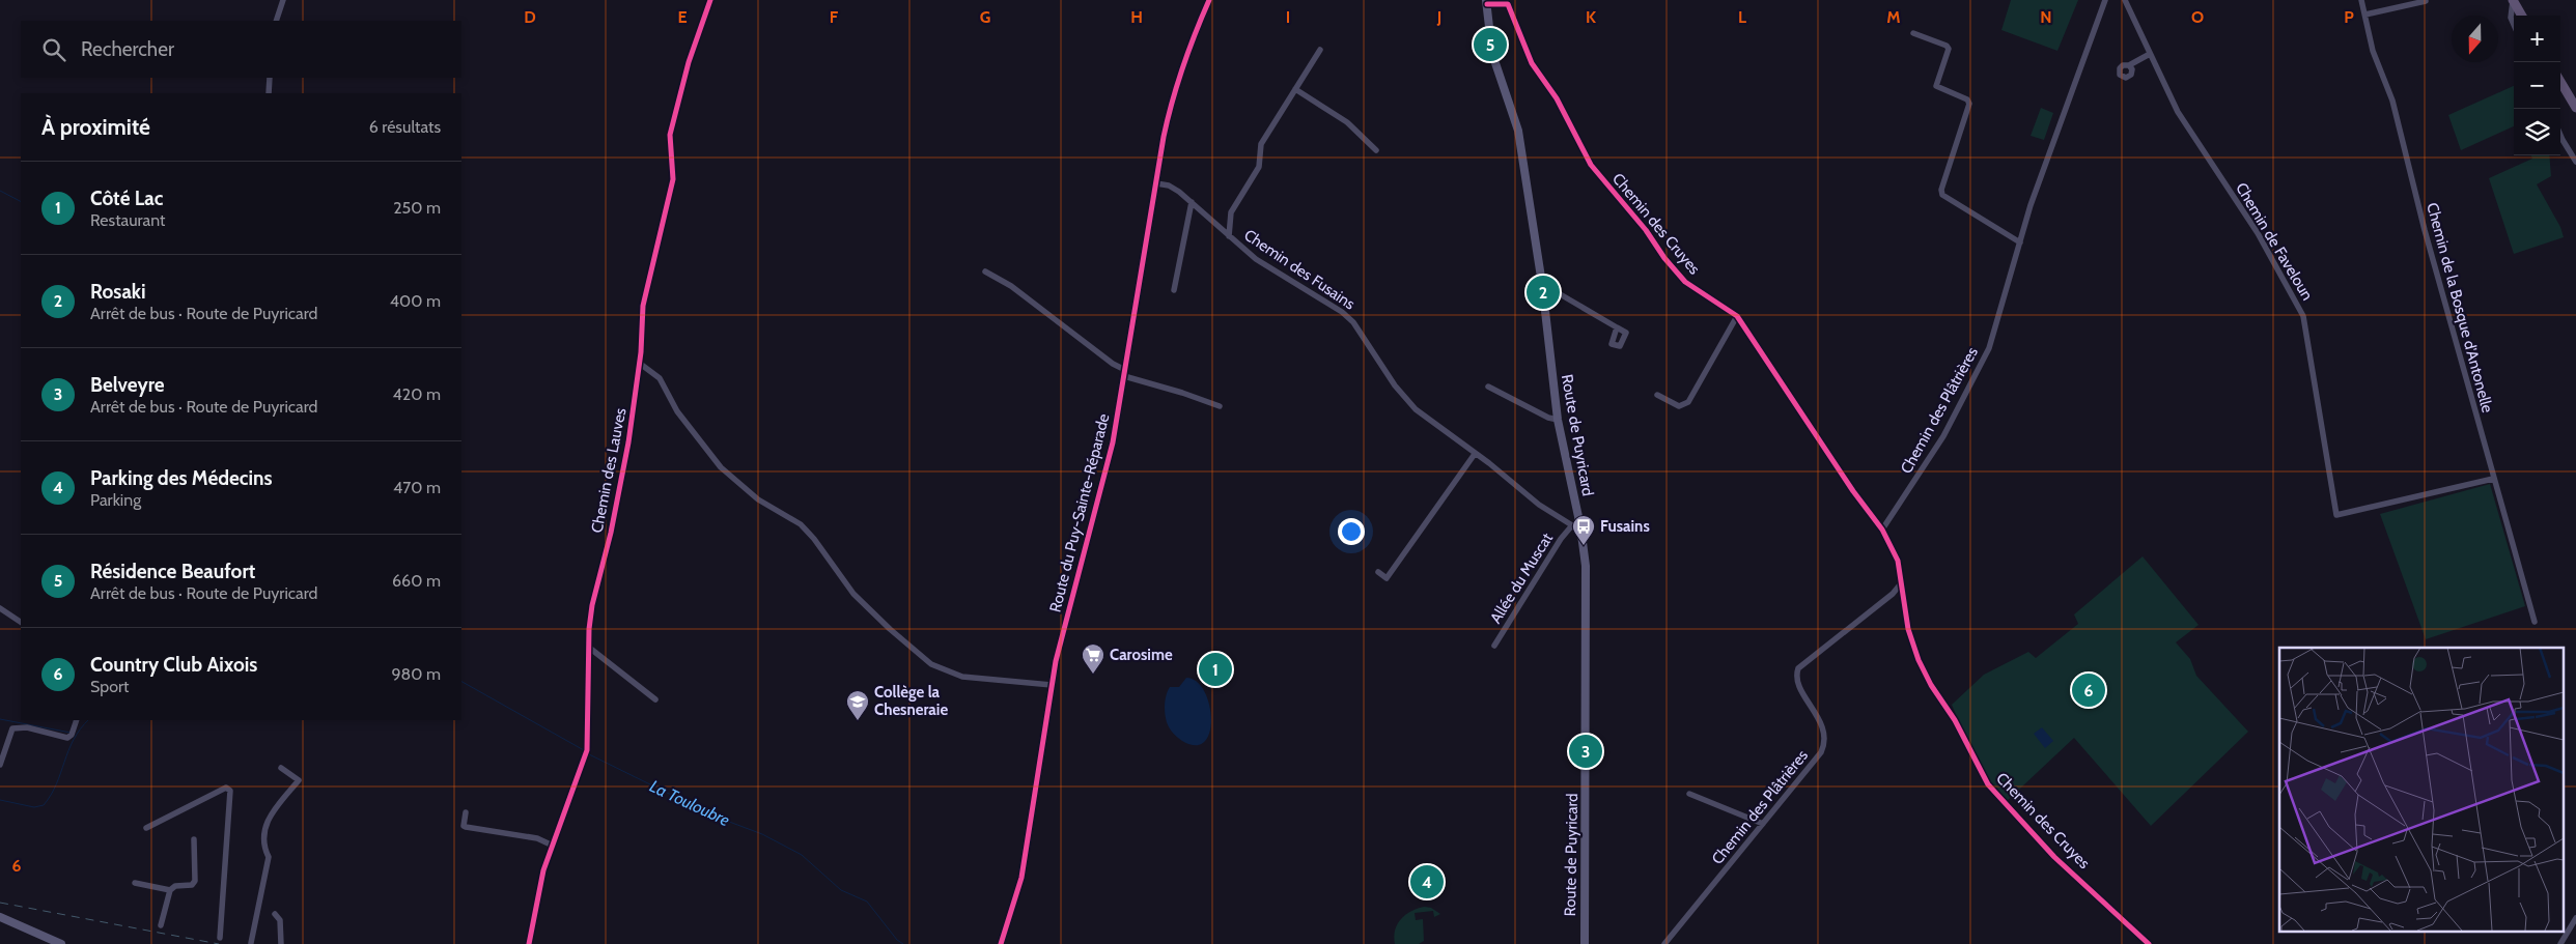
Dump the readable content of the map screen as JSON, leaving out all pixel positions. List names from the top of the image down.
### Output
{
  "streets": {
    "main road": ["Route de Puyricard"],
    "street": [
      "Chemin des Cruyes",
      "Chemin de Faveloun",
      "Chemin des Fusains",
      "Chemin de la Bosque d'Antonelle",
      "Chemin des Plâtrières",
      "Chemin des Lauves",
      "Route du Puy-Sainte-Réparade",
      "Allée du Muscat"
    ]
  },
  "crossings": [
    ["Chemin des Cruyes", "Chemin des Plâtrières"],
    ["Chemin de Faveloun", "Chemin de la Bosque d'Antonelle"],
    ["Chemin des Fusains", "Route de Puyricard"],
    ["Chemin des Fusains", "Route du Puy-Sainte-Réparade"],
    ["Chemin des Fusains", "Allée du Muscat"],
    ["Route de Puyricard", "Allée du Muscat"]
  ],
  "water": ["La Touloubre"],
  "places": {
    "bus stop": ["Fusains"],
    "supermarket": ["Carosime"],
    "school or university": ["Collège la Chesneraie"]
  },
  "north": "bottom",
  "page": {
    "map_buttons": ["+", "−"],
    "search": "Rechercher",
    "pins": [
      "5",
      "2",
      "1",
      "6",
      "3",
      "4"
    ],
    "heading": ["À proximité", "6 résultats"],
    "list": [
      {
        "mark": "1",
        "name": "Côté Lac",
        "note": "Restaurant",
        "value": "250 m"
      },
      {
        "mark": "2",
        "name": "Rosaki",
        "note": "Arrêt de bus · Route de Puyricard",
        "value": "400 m"
      },
      {
        "mark": "3",
        "name": "Belveyre",
        "note": "Arrêt de bus · Route de Puyricard",
        "value": "420 m"
      },
      {
        "mark": "4",
        "name": "Parking des Médecins",
        "note": "Parking",
        "value": "470 m"
      },
      {
        "mark": "5",
        "name": "Résidence Beaufort",
        "note": "Arrêt de bus · Route de Puyricard",
        "value": "660 m"
      },
      {
        "mark": "6",
        "name": "Country Club Aixois",
        "note": "Sport",
        "value": "980 m"
      }
    ]
  },
  "grid": {
    "columns": [
      "D",
      "E",
      "F",
      "G",
      "H",
      "I",
      "J",
      "K",
      "L",
      "M",
      "N",
      "O",
      "P"
    ],
    "rows": ["6"]
  }
}
